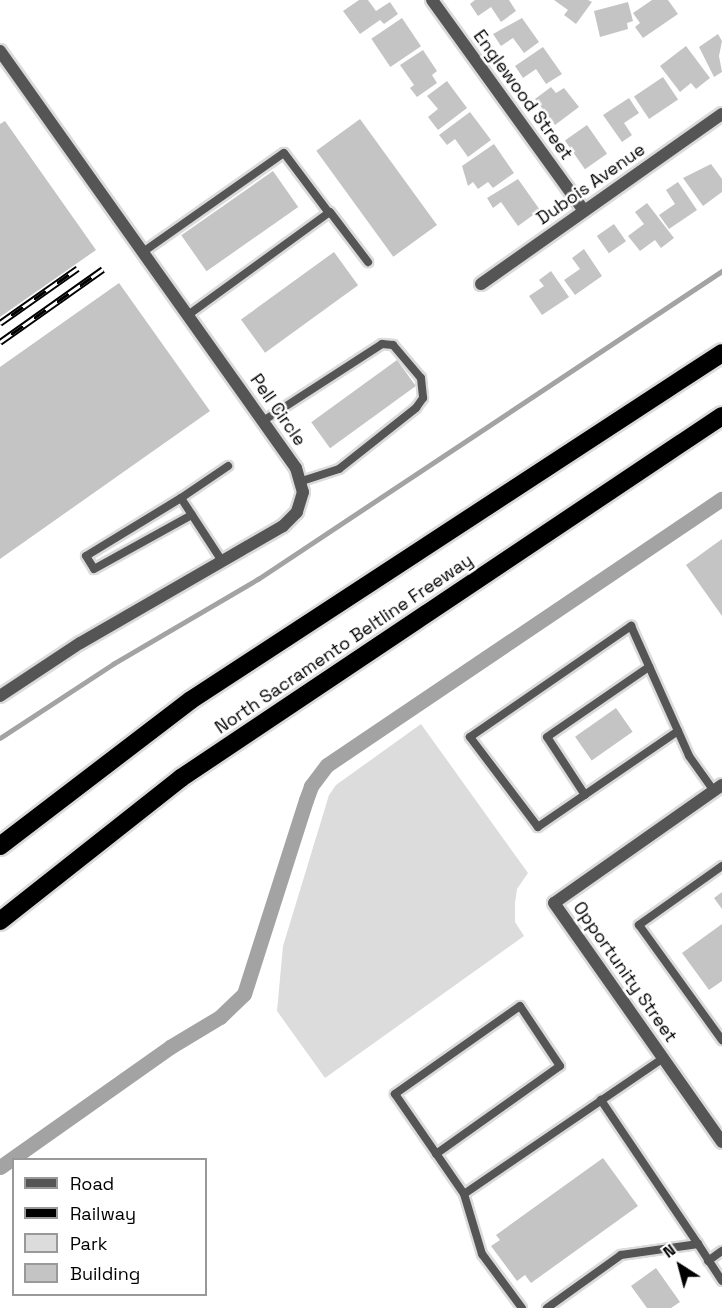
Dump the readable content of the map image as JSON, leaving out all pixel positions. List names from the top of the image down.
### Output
{
  "streets": {
    "highway": ["North Sacramento Beltline Freeway"],
    "street": [
      "Englewood Street",
      "Dubois Avenue",
      "Pell Circle",
      "Opportunity Street"
    ]
  },
  "crossings": [
    ["Englewood Street", "Dubois Avenue"]
  ],
  "legend": [
    "Road",
    "Railway",
    "Park",
    "Building"
  ],
  "north": "top left"
}
